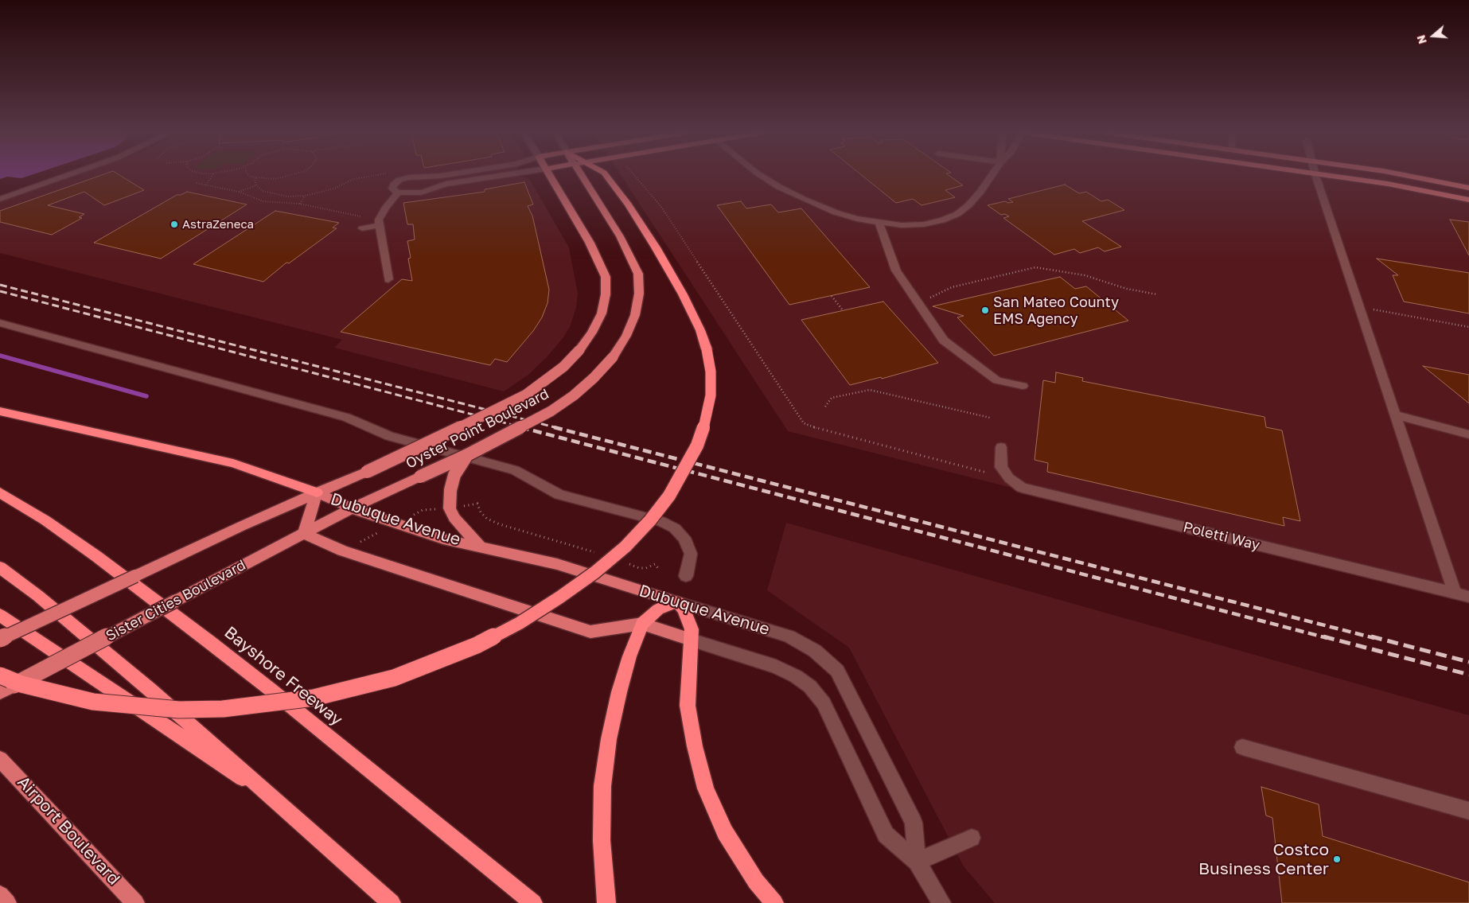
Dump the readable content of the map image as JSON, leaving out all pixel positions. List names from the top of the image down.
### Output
{
  "streets": {
    "highway": ["Bayshore Freeway"],
    "main road": [
      "Oyster Point Boulevard",
      "Dubuque Avenue",
      "Sister Cities Boulevard",
      "Airport Boulevard"
    ],
    "street": ["Poletti Way"]
  },
  "crossings": [
    ["Oyster Point Boulevard", "Dubuque Avenue"],
    ["Oyster Point Boulevard", "Sister Cities Boulevard"],
    ["Dubuque Avenue", "Sister Cities Boulevard"]
  ],
  "places": ["AstraZeneca", "San Mateo County EMS Agency", "Costco Business Center"],
  "north": "left"
}
